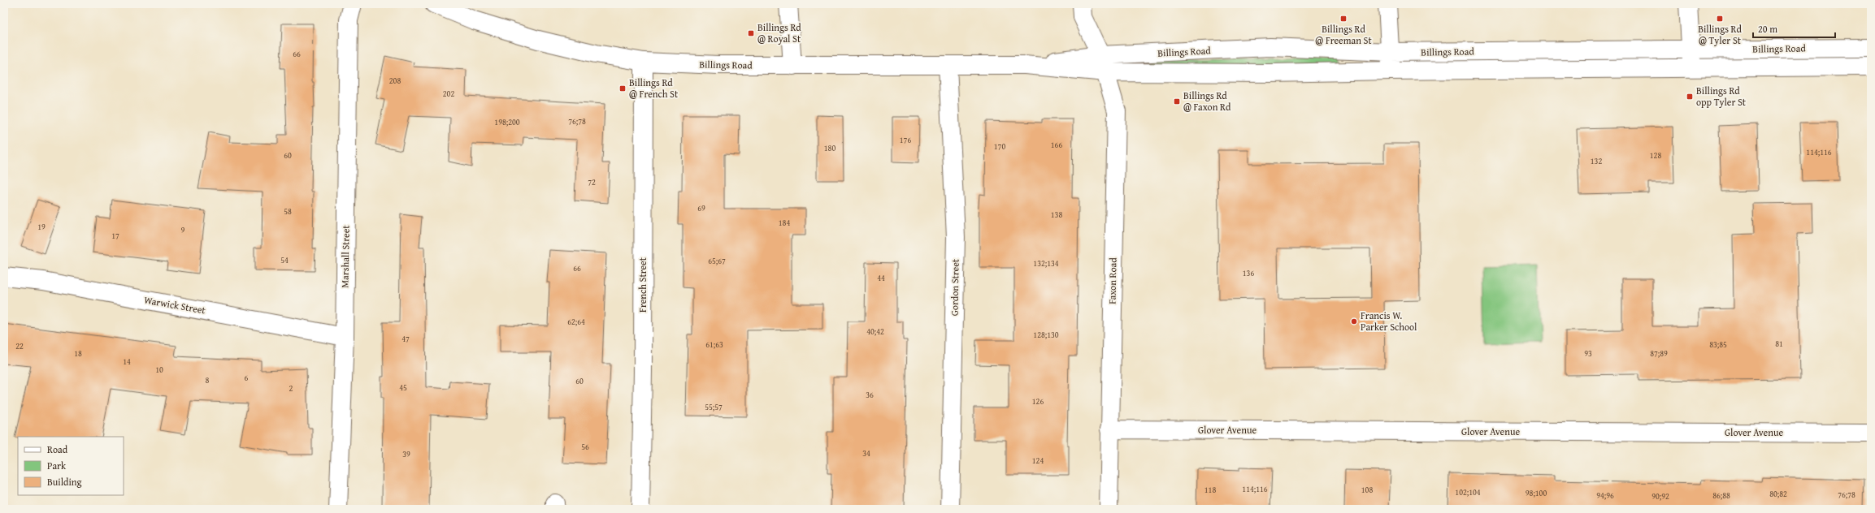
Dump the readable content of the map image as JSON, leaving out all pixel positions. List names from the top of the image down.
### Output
{
  "streets": {
    "street": [
      "Billings Road",
      "Marshall Street",
      "Faxon Road",
      "French Street",
      "Gordon Street",
      "Warwick Street",
      "Glover Avenue"
    ]
  },
  "crossings": [
    ["Billings Road", "Faxon Road"],
    ["Billings Road", "French Street"],
    ["Billings Road", "Gordon Street"],
    ["Marshall Street", "Warwick Street"],
    ["Faxon Road", "Glover Avenue"]
  ],
  "places": {
    "transit": [
      "Billings Rd @ Freeman St",
      "Billings Rd @ Tyler St",
      "Billings Rd @ Royal St",
      "Billings Rd @ French St",
      "Billings Rd opp Tyler St",
      "Billings Rd @ Faxon Rd"
    ],
    "other": ["Francis W. Parker School"]
  },
  "house_numbers": [
    "66",
    "208",
    "202",
    "76;78",
    "198;200",
    "176",
    "166",
    "170",
    "180",
    "114;116",
    "60",
    "128",
    "132",
    "72",
    "69",
    "58",
    "138",
    "184",
    "19",
    "9",
    "17",
    "54",
    "65;67",
    "132;134",
    "66",
    "136",
    "44",
    "62;64",
    "40;42",
    "128;130",
    "47",
    "81",
    "61;63",
    "83;85",
    "22",
    "18",
    "93",
    "87;89",
    "14",
    "10",
    "6",
    "8",
    "60",
    "45",
    "2",
    "36",
    "126",
    "55;57",
    "56",
    "34",
    "39",
    "124",
    "114;116",
    "118",
    "108",
    "102;104",
    "98;100",
    "80;82",
    "76;78",
    "94;96",
    "86;88",
    "90;92"
  ],
  "legend": ["Road", "Park", "Building"],
  "scale_bar": "20 m"
}
